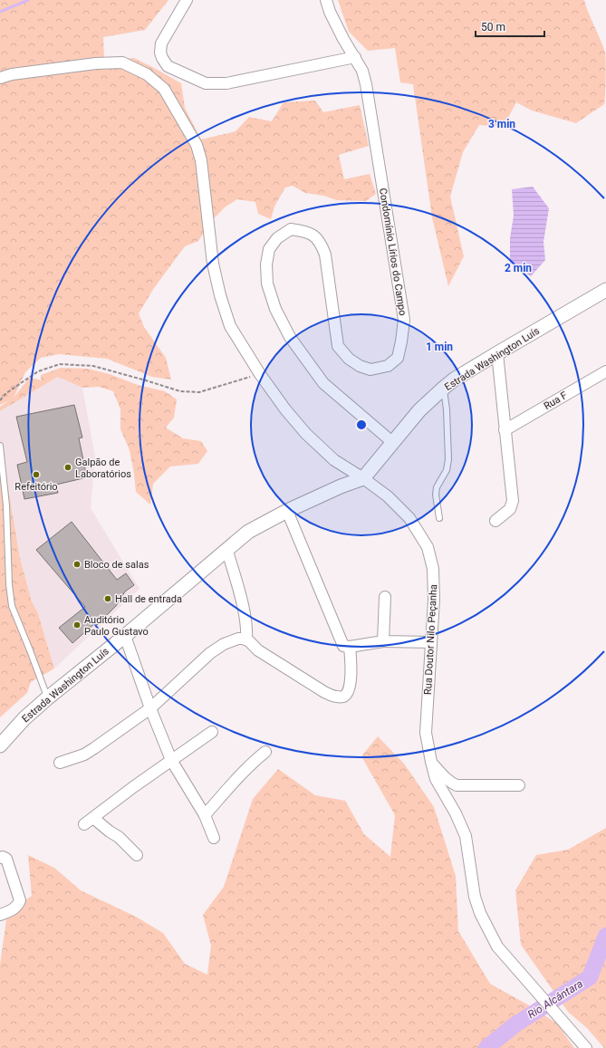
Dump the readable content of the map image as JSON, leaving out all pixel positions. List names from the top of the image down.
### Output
{
  "streets": {
    "street": [
      "Condomínio Lírios do Campo",
      "Estrada Washington Luís",
      "Rua F",
      "Rua Doutor Nilo Peçanha"
    ]
  },
  "crossings": [
    ["Condomínio Lírios do Campo", "Estrada Washington Luís"],
    ["Estrada Washington Luís", "Rua Doutor Nilo Peçanha"]
  ],
  "water": ["Rio Alcântara"],
  "places": [
    "Galpão de Laboratórios",
    "Refeitório",
    "Bloco de salas",
    "Hall de entrada",
    "Auditório Paulo Gustavo"
  ],
  "scale_bar": "50 m",
  "rings": ["3 min", "2 min", "1 min"]
}
